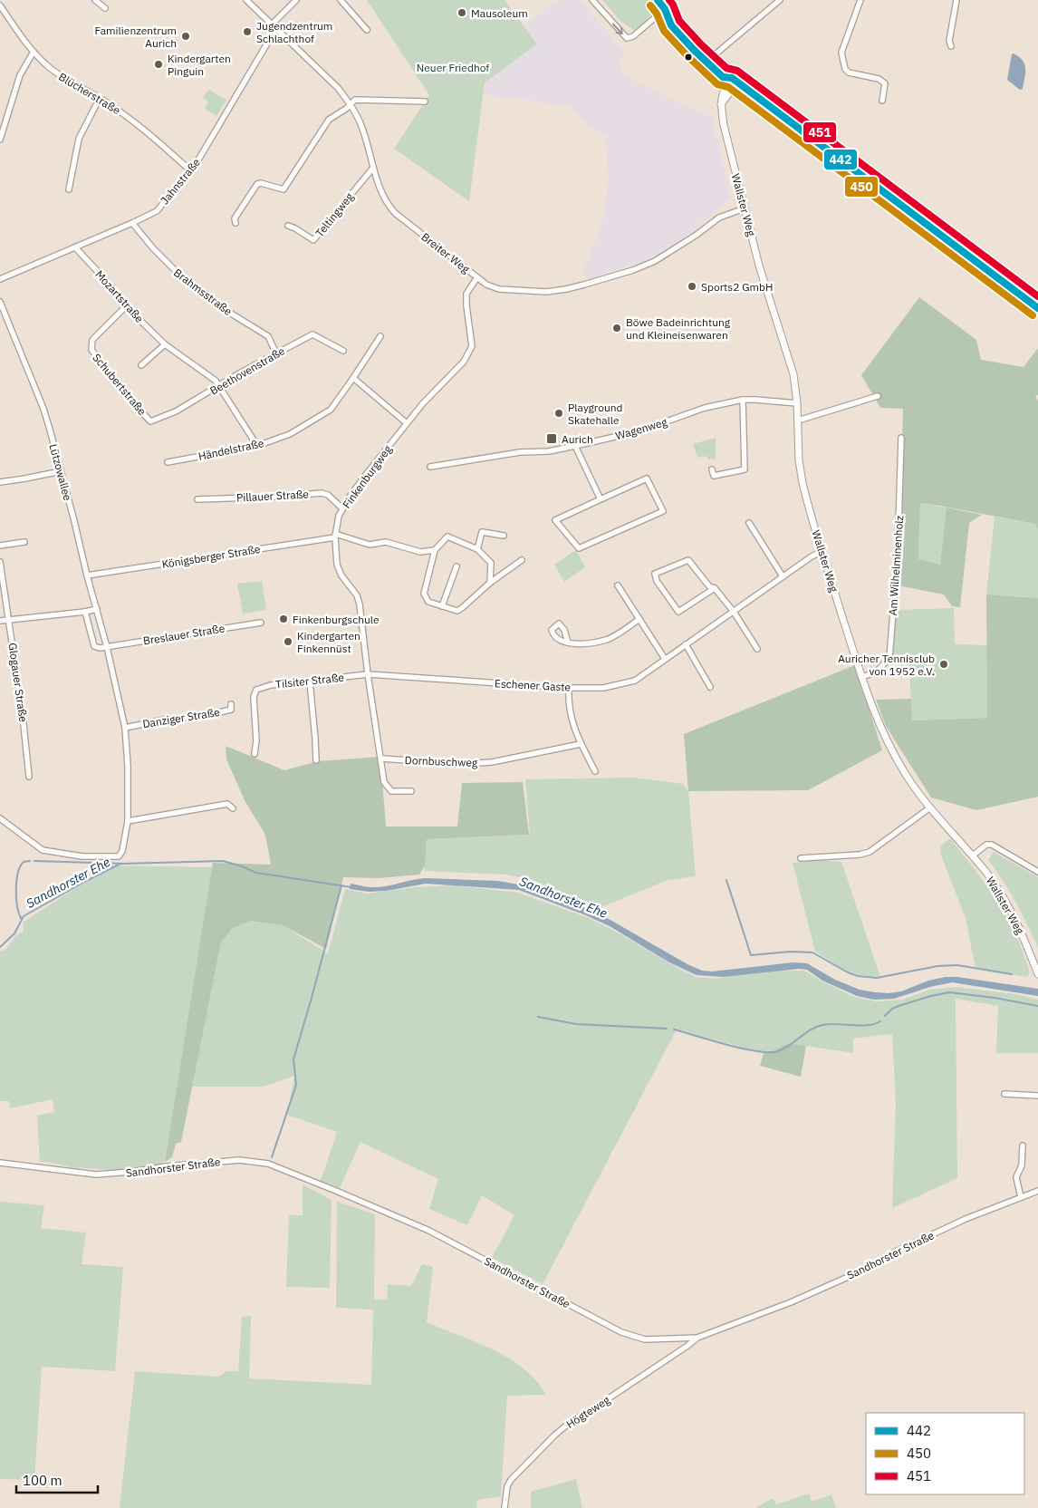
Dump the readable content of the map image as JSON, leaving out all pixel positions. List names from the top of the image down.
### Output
{
  "streets": {
    "street": [
      "Blücherstraße",
      "Jahnstraße",
      "Wallster Weg",
      "Teltingweg",
      "Breiter Weg",
      "Brahmsstraße",
      "Mozartstraße",
      "Beethovenstraße",
      "Schubertstraße",
      "Wagenweg",
      "Händelstraße",
      "Lützowallee",
      "Finkenburgweg",
      "Pillauer Straße",
      "Königsberger Straße",
      "Am Wilhelminenholz",
      "Breslauer Straße",
      "Tilsiter Straße",
      "Glogauer Straße",
      "Eschener Gaste",
      "Danziger Straße",
      "Dornbuschweg",
      "Sandhorster Straße",
      "Högteweg"
    ]
  },
  "crossings": [
    ["Blücherstraße", "Jahnstraße"],
    ["Jahnstraße", "Breiter Weg"],
    ["Jahnstraße", "Brahmsstraße"],
    ["Jahnstraße", "Mozartstraße"],
    ["Wallster Weg", "Breiter Weg"],
    ["Wallster Weg", "Wagenweg"],
    ["Wallster Weg", "Am Wilhelminenholz"],
    ["Wallster Weg", "Eschener Gaste"],
    ["Teltingweg", "Breiter Weg"],
    ["Breiter Weg", "Finkenburgweg"],
    ["Brahmsstraße", "Beethovenstraße"],
    ["Mozartstraße", "Beethovenstraße"],
    ["Mozartstraße", "Schubertstraße"],
    ["Mozartstraße", "Händelstraße"],
    ["Beethovenstraße", "Schubertstraße"],
    ["Lützowallee", "Königsberger Straße"],
    ["Lützowallee", "Breslauer Straße"],
    ["Lützowallee", "Danziger Straße"],
    ["Finkenburgweg", "Pillauer Straße"],
    ["Finkenburgweg", "Königsberger Straße"],
    ["Finkenburgweg", "Tilsiter Straße"],
    ["Finkenburgweg", "Eschener Gaste"],
    ["Finkenburgweg", "Dornbuschweg"],
    ["Tilsiter Straße", "Eschener Gaste"],
    ["Sandhorster Straße", "Högteweg"]
  ],
  "water": ["Sandhorster Ehe"],
  "parks": ["Neuer Friedhof"],
  "places": {
    "other": [
      "Mausoleum",
      "Jugendzentrum Schlachthof",
      "Familienzentrum Aurich",
      "Kindergarten Pinguin",
      "Sports2 GmbH",
      "Böwe Badeinrichtung und Kleineisenwaren",
      "Playground Skatehalle",
      "Finkenburgschule",
      "Kindergarten Finkennüst",
      "Auricher Tennisclub von 1952 e.V."
    ],
    "transit": ["Aurich"]
  },
  "lines": ["transit line 442", "transit line 451", "transit line 450"],
  "legend": ["442", "450", "451"],
  "scale_bar": "100 m"
}
